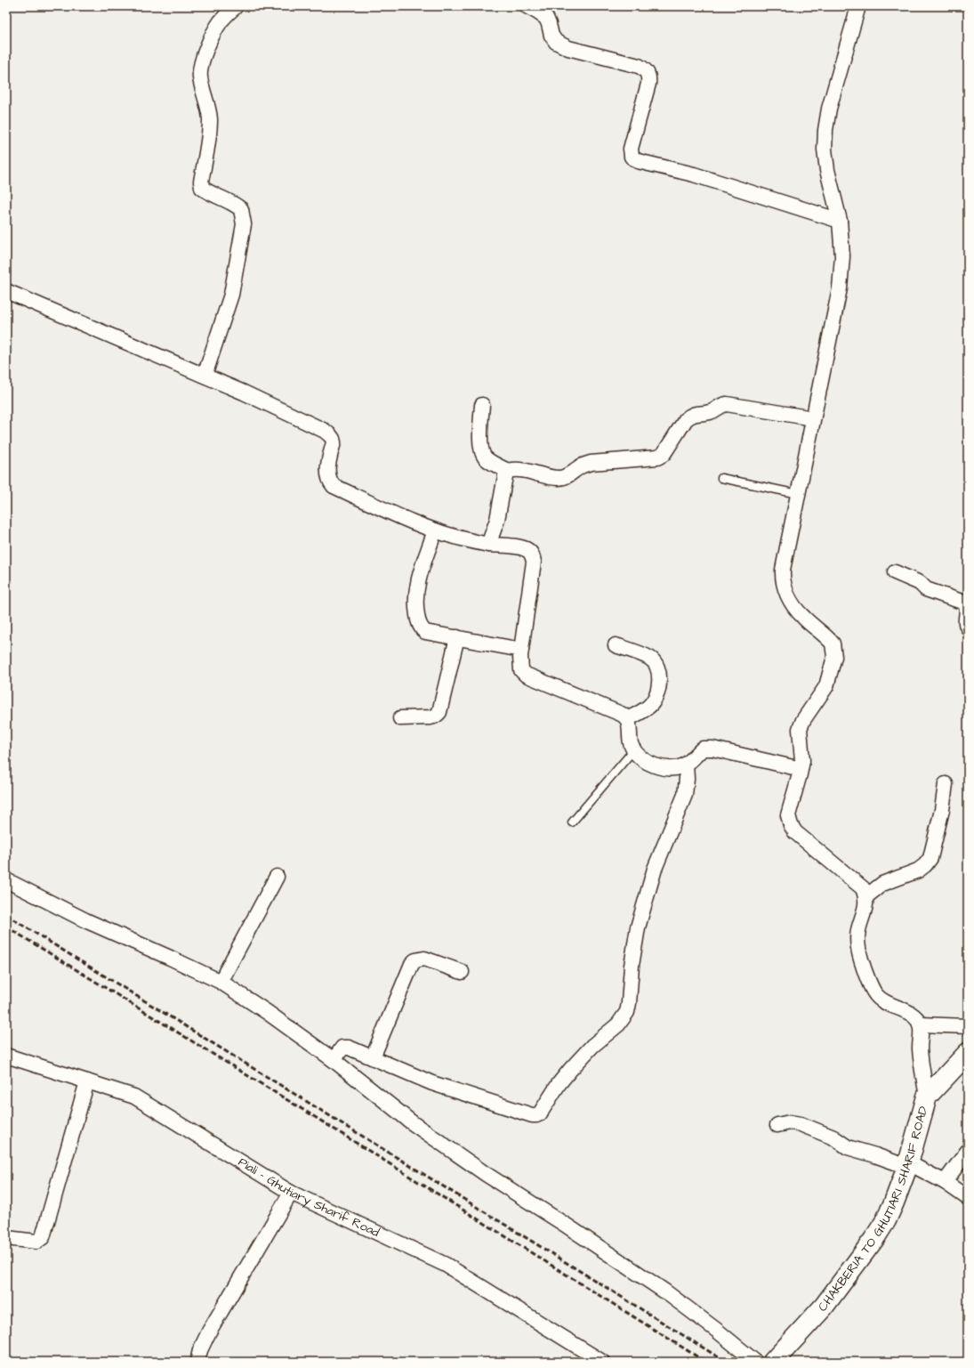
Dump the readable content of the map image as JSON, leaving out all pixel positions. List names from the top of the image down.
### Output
{
  "streets": {
    "main road": ["CHAKBERIA TO GHUTIARI SHARIF ROAD"],
    "street": ["Piali - Ghutiary Sharif Road"]
  }
}
